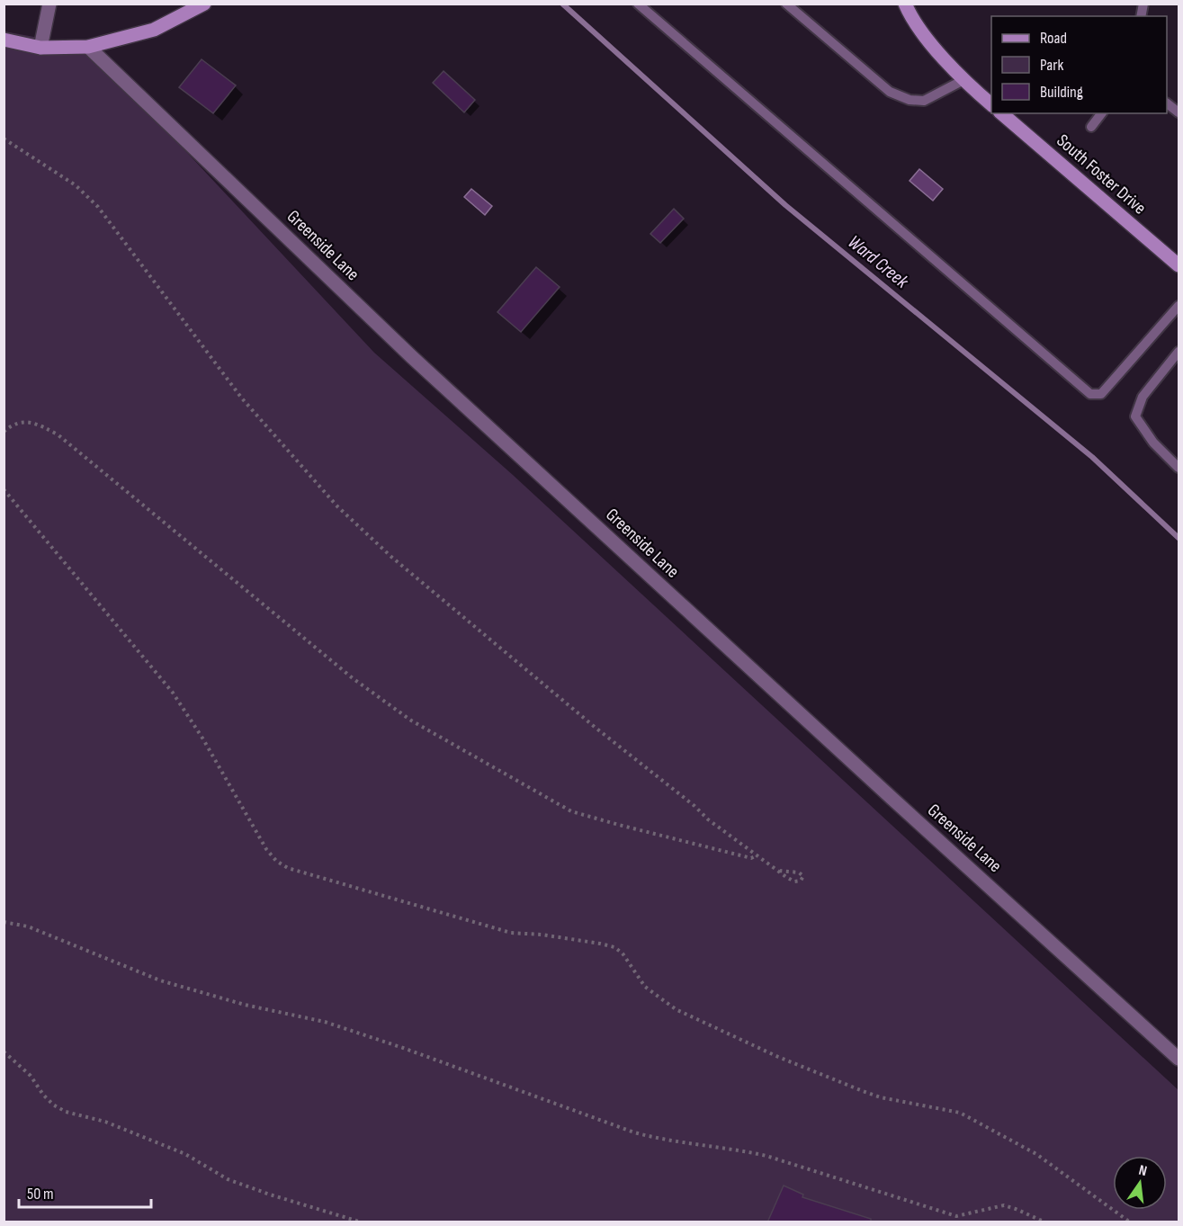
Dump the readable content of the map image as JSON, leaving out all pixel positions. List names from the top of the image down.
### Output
{
  "streets": {
    "street": ["South Foster Drive", "Greenside Lane"]
  },
  "water": ["Ward Creek"],
  "legend": ["Road", "Park", "Building"],
  "scale_bar": "50 m",
  "north": "top"
}
